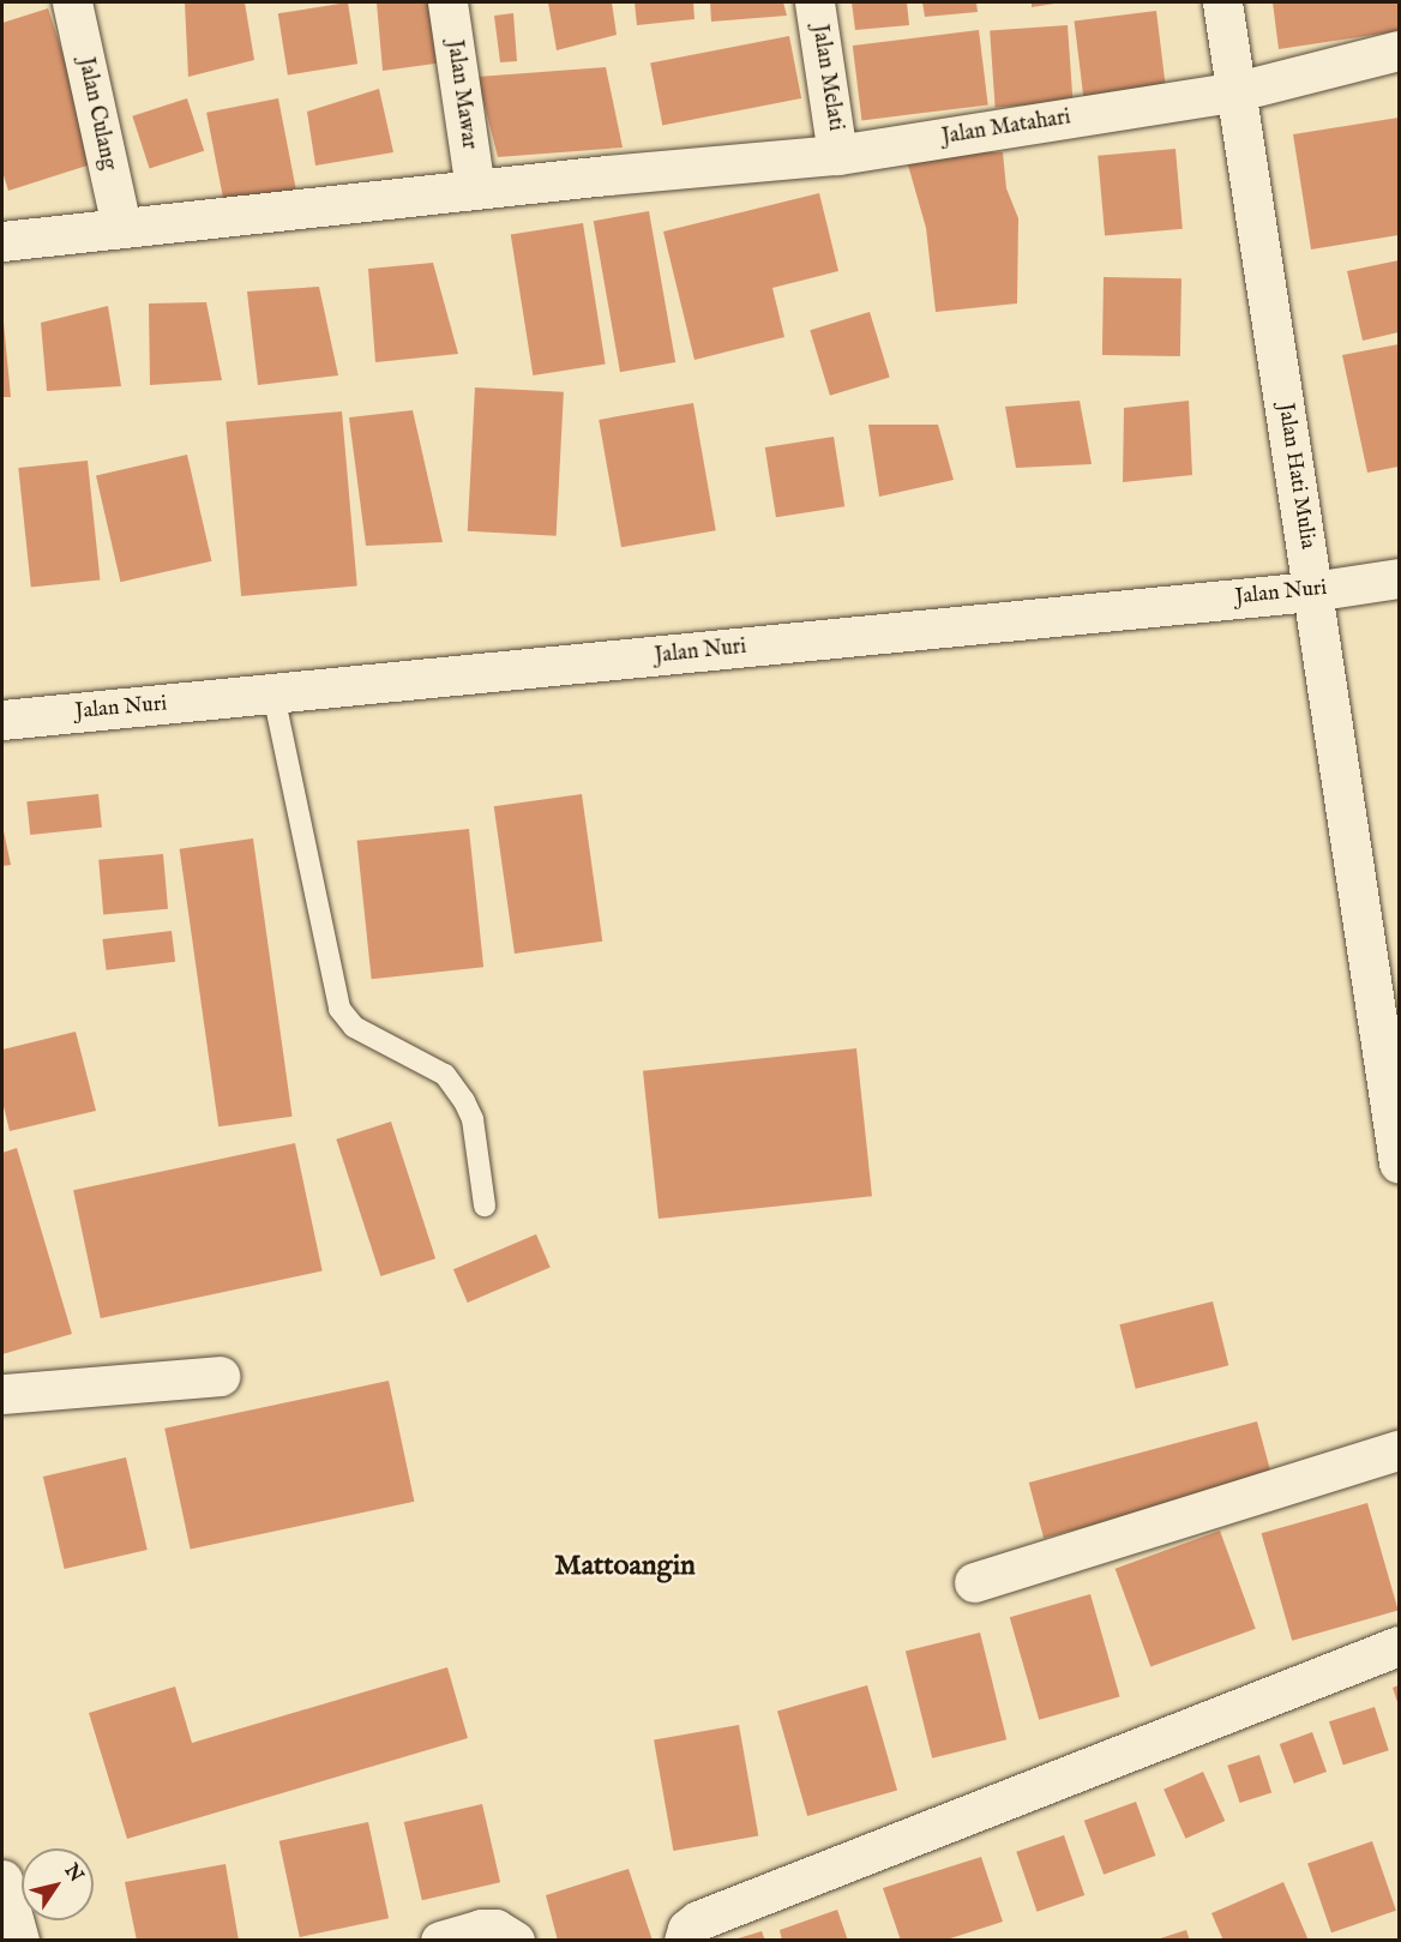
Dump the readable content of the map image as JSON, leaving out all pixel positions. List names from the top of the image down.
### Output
{
  "streets": {
    "street": [
      "Jalan Melati",
      "Jalan Mawar",
      "Jalan Culang",
      "Jalan Matahari",
      "Jalan Hati Mulia",
      "Jalan Nuri"
    ]
  },
  "crossings": [
    ["Jalan Melati", "Jalan Matahari"],
    ["Jalan Mawar", "Jalan Matahari"],
    ["Jalan Culang", "Jalan Matahari"],
    ["Jalan Matahari", "Jalan Hati Mulia"],
    ["Jalan Hati Mulia", "Jalan Nuri"]
  ],
  "districts": ["Mattoangin"],
  "north": "top right"
}
